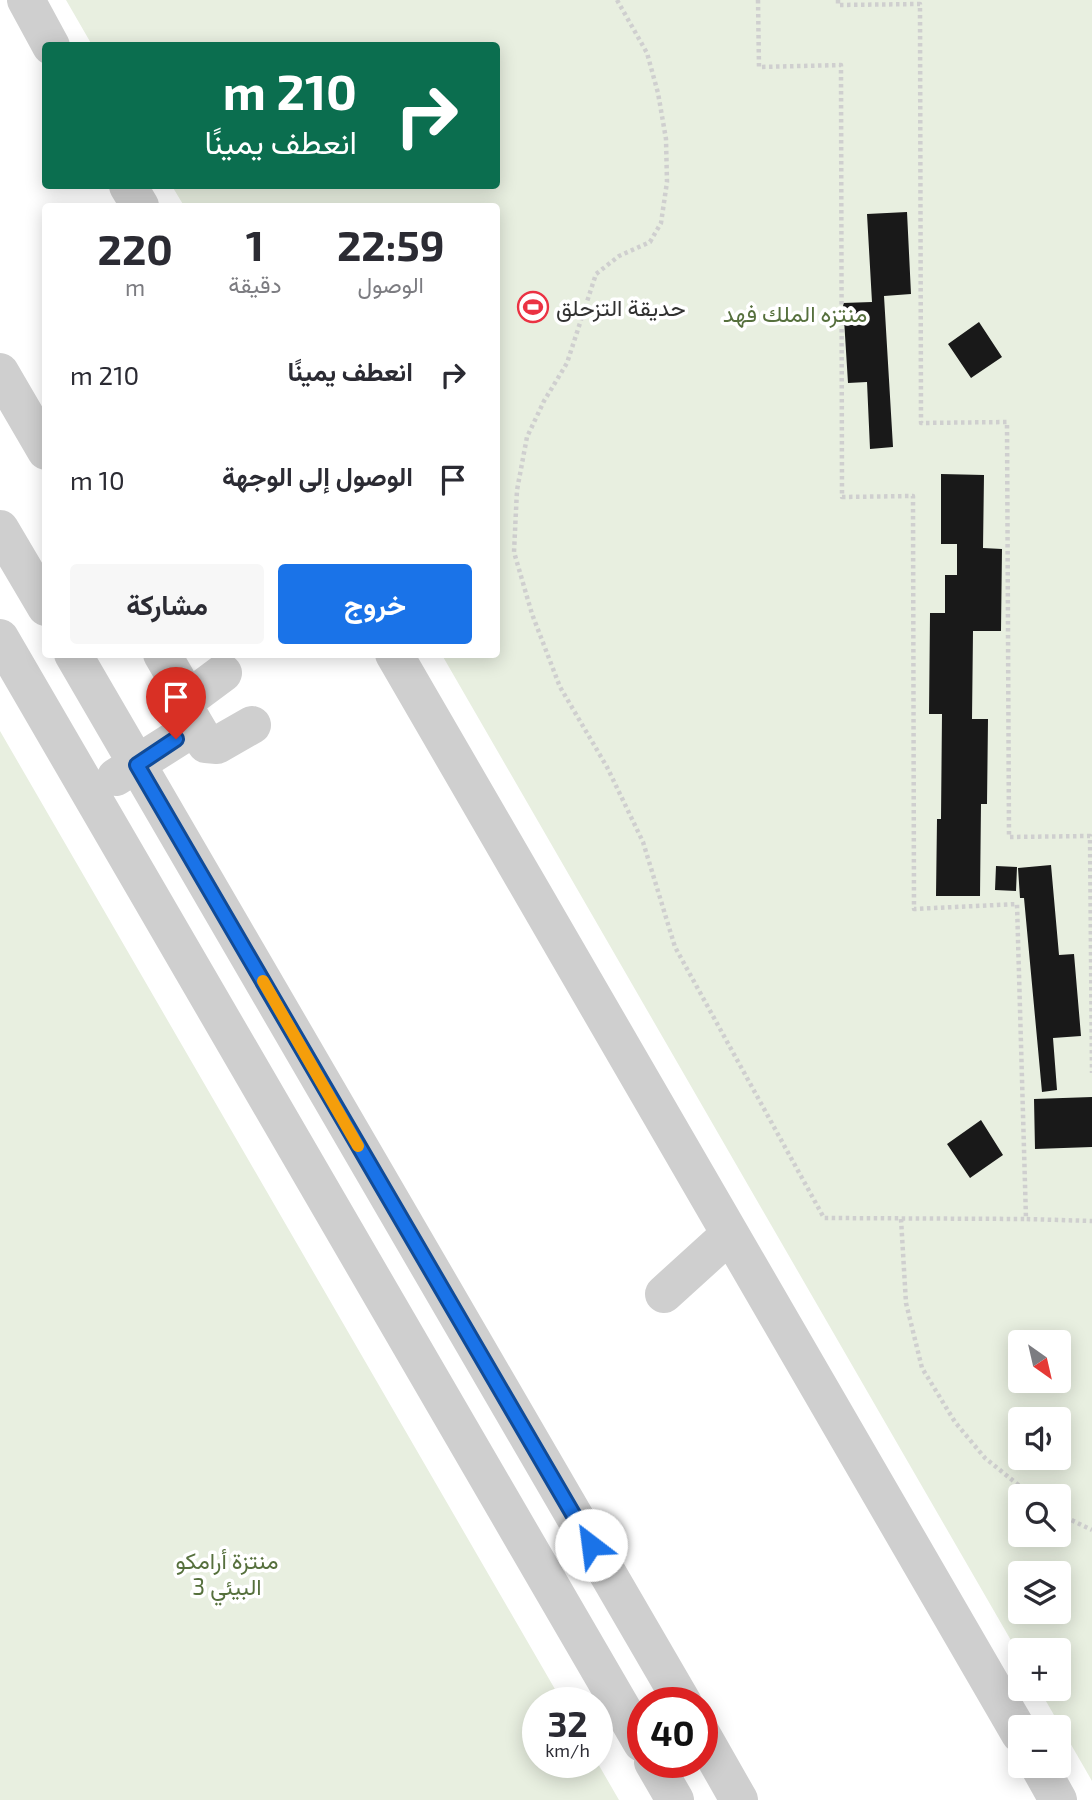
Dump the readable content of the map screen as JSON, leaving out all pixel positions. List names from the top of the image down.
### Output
{
  "parks": ["منتزه الملك فهد", "منتزة أرامكو البيئي 3"],
  "places": {
    "sports": ["حديقة التزحلق"]
  },
  "north": "bottom right",
  "page": {
    "turn": ["210 m", "انعطف يمينًا"],
    "eta": [
      "22:59",
      "الوصول",
      "1",
      "دقيقة",
      "220",
      "m"
    ],
    "list": [
      {
        "name": "انعطف يمينًا",
        "value": "210 m"
      },
      {
        "name": "الوصول إلى الوجهة",
        "value": "10 m"
      }
    ],
    "buttons": ["خروج", "مشاركة"],
    "map_buttons": ["+", "−"],
    "speed": "32 km/h",
    "limit": "40"
  }
}
